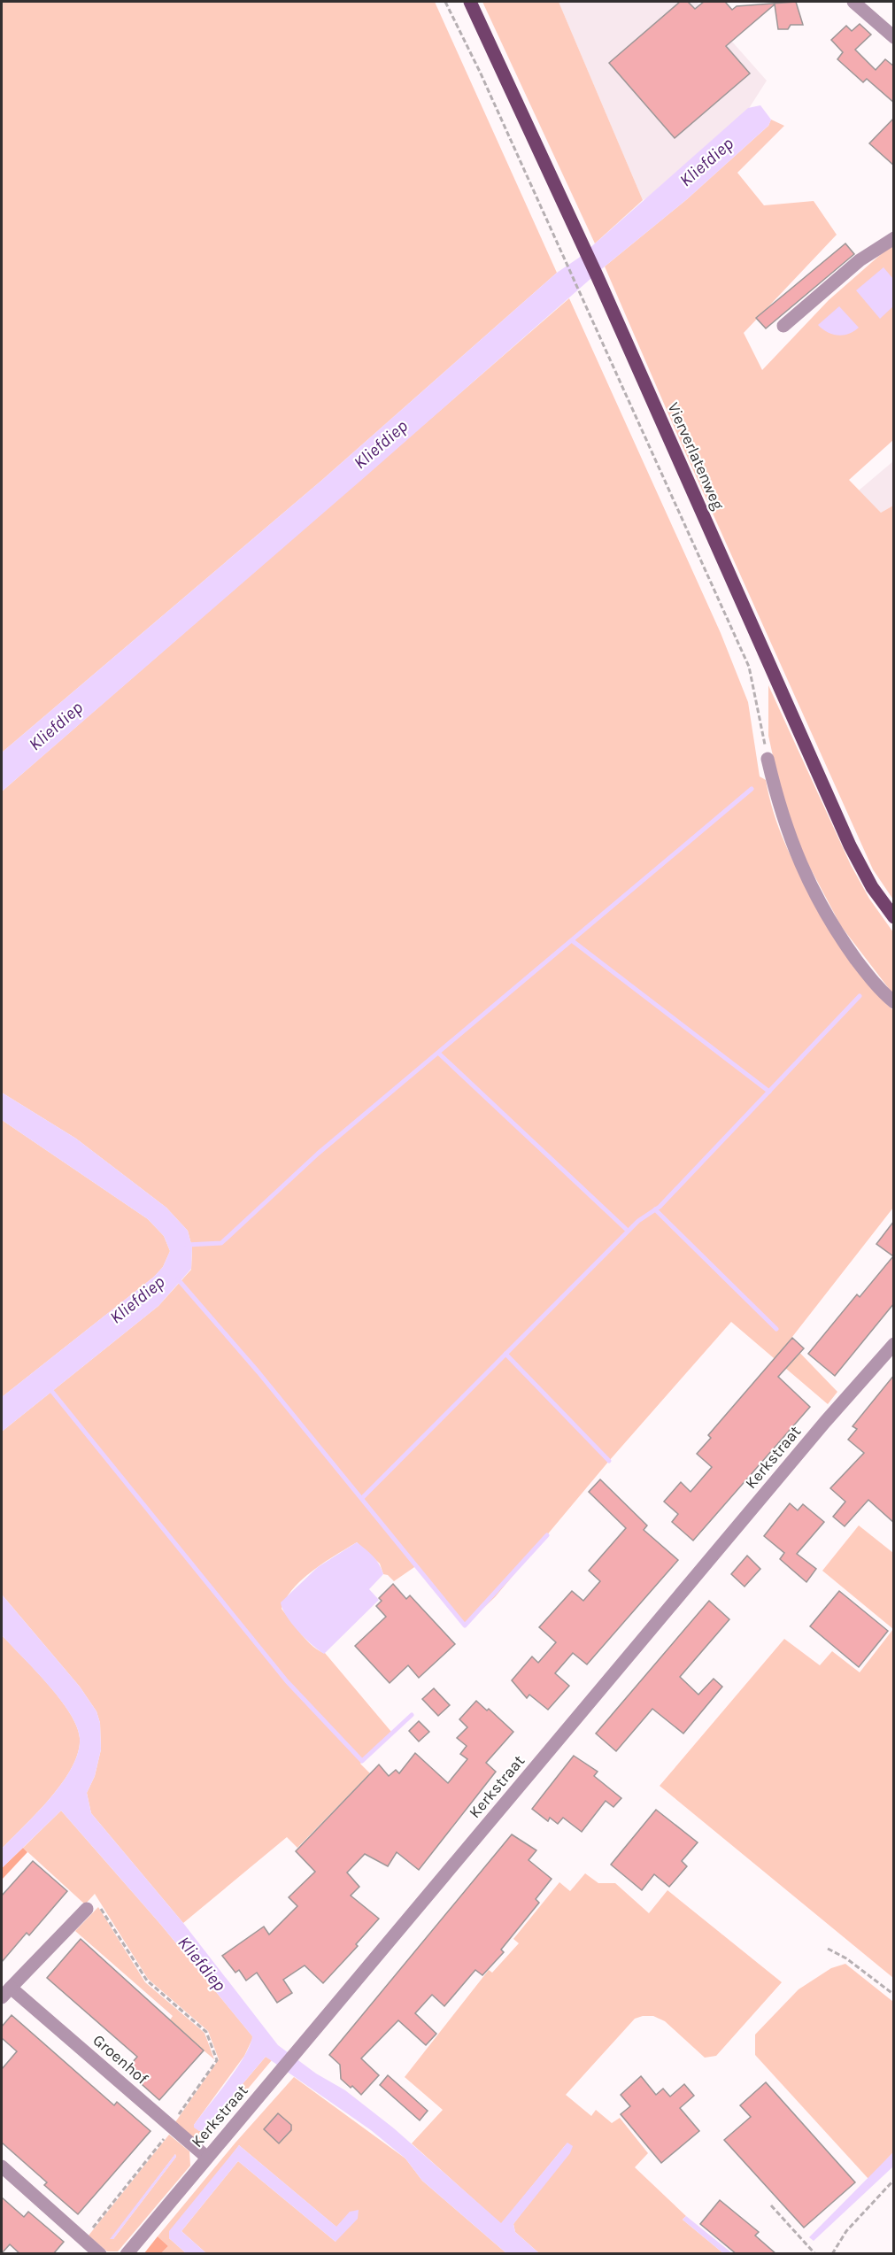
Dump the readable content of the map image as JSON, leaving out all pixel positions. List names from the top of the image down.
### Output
{
  "streets": {
    "main road": ["Vierverlatenweg"],
    "street": ["Kerkstraat", "Groenhof"]
  },
  "crossings": [
    ["Kerkstraat", "Groenhof"]
  ],
  "water": ["Kliefdiep"]
}
